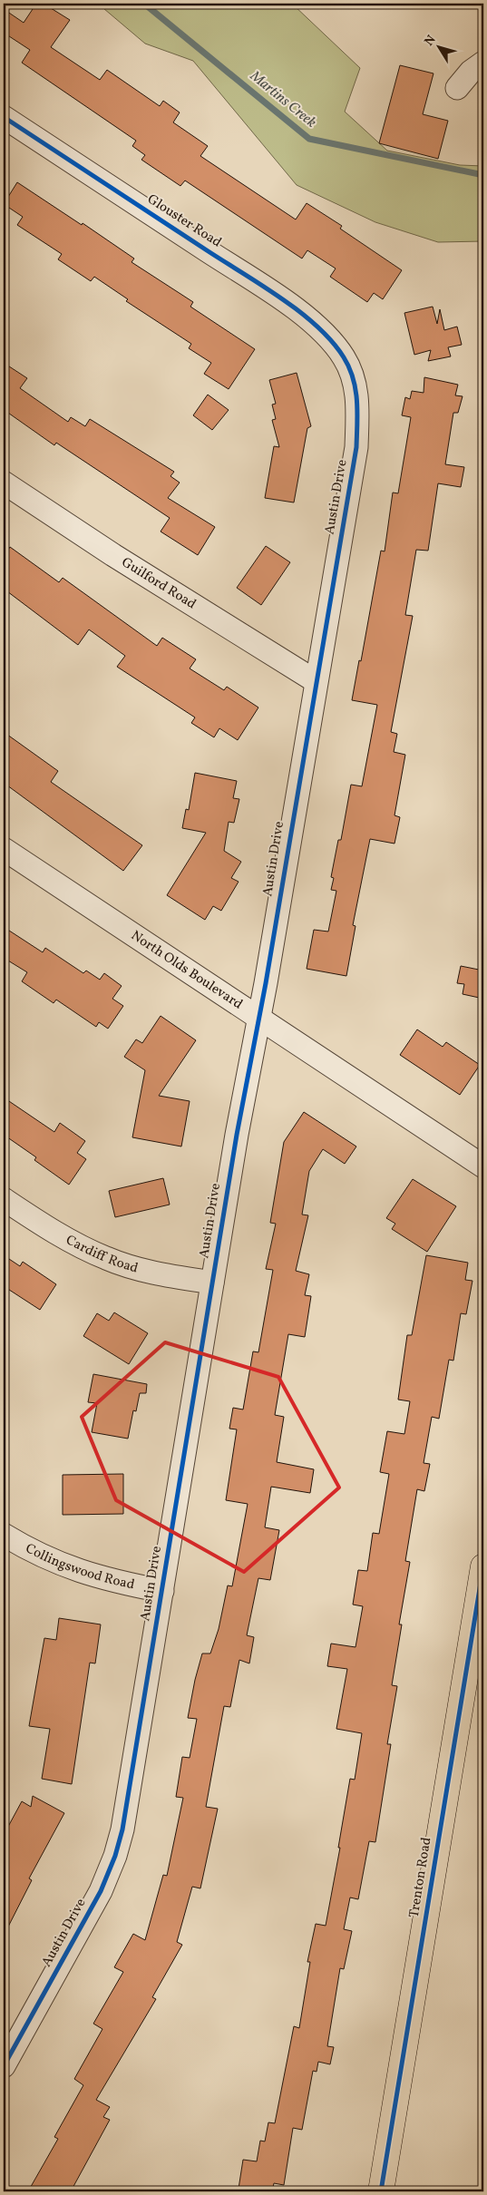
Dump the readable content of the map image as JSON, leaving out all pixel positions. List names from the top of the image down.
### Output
{
  "streets": {
    "main road": ["Trenton Road"],
    "street": [
      "Glouster Road",
      "Austin Drive",
      "Guilford Road",
      "North Olds Boulevard",
      "Cardiff Road",
      "Collingswood Road"
    ]
  },
  "crossings": [
    ["Glouster Road", "Austin Drive"],
    ["Austin Drive", "Guilford Road"],
    ["Austin Drive", "North Olds Boulevard"],
    ["Austin Drive", "Cardiff Road"],
    ["Austin Drive", "Collingswood Road"]
  ],
  "water": ["Martins Creek"],
  "north": "top left"
}
